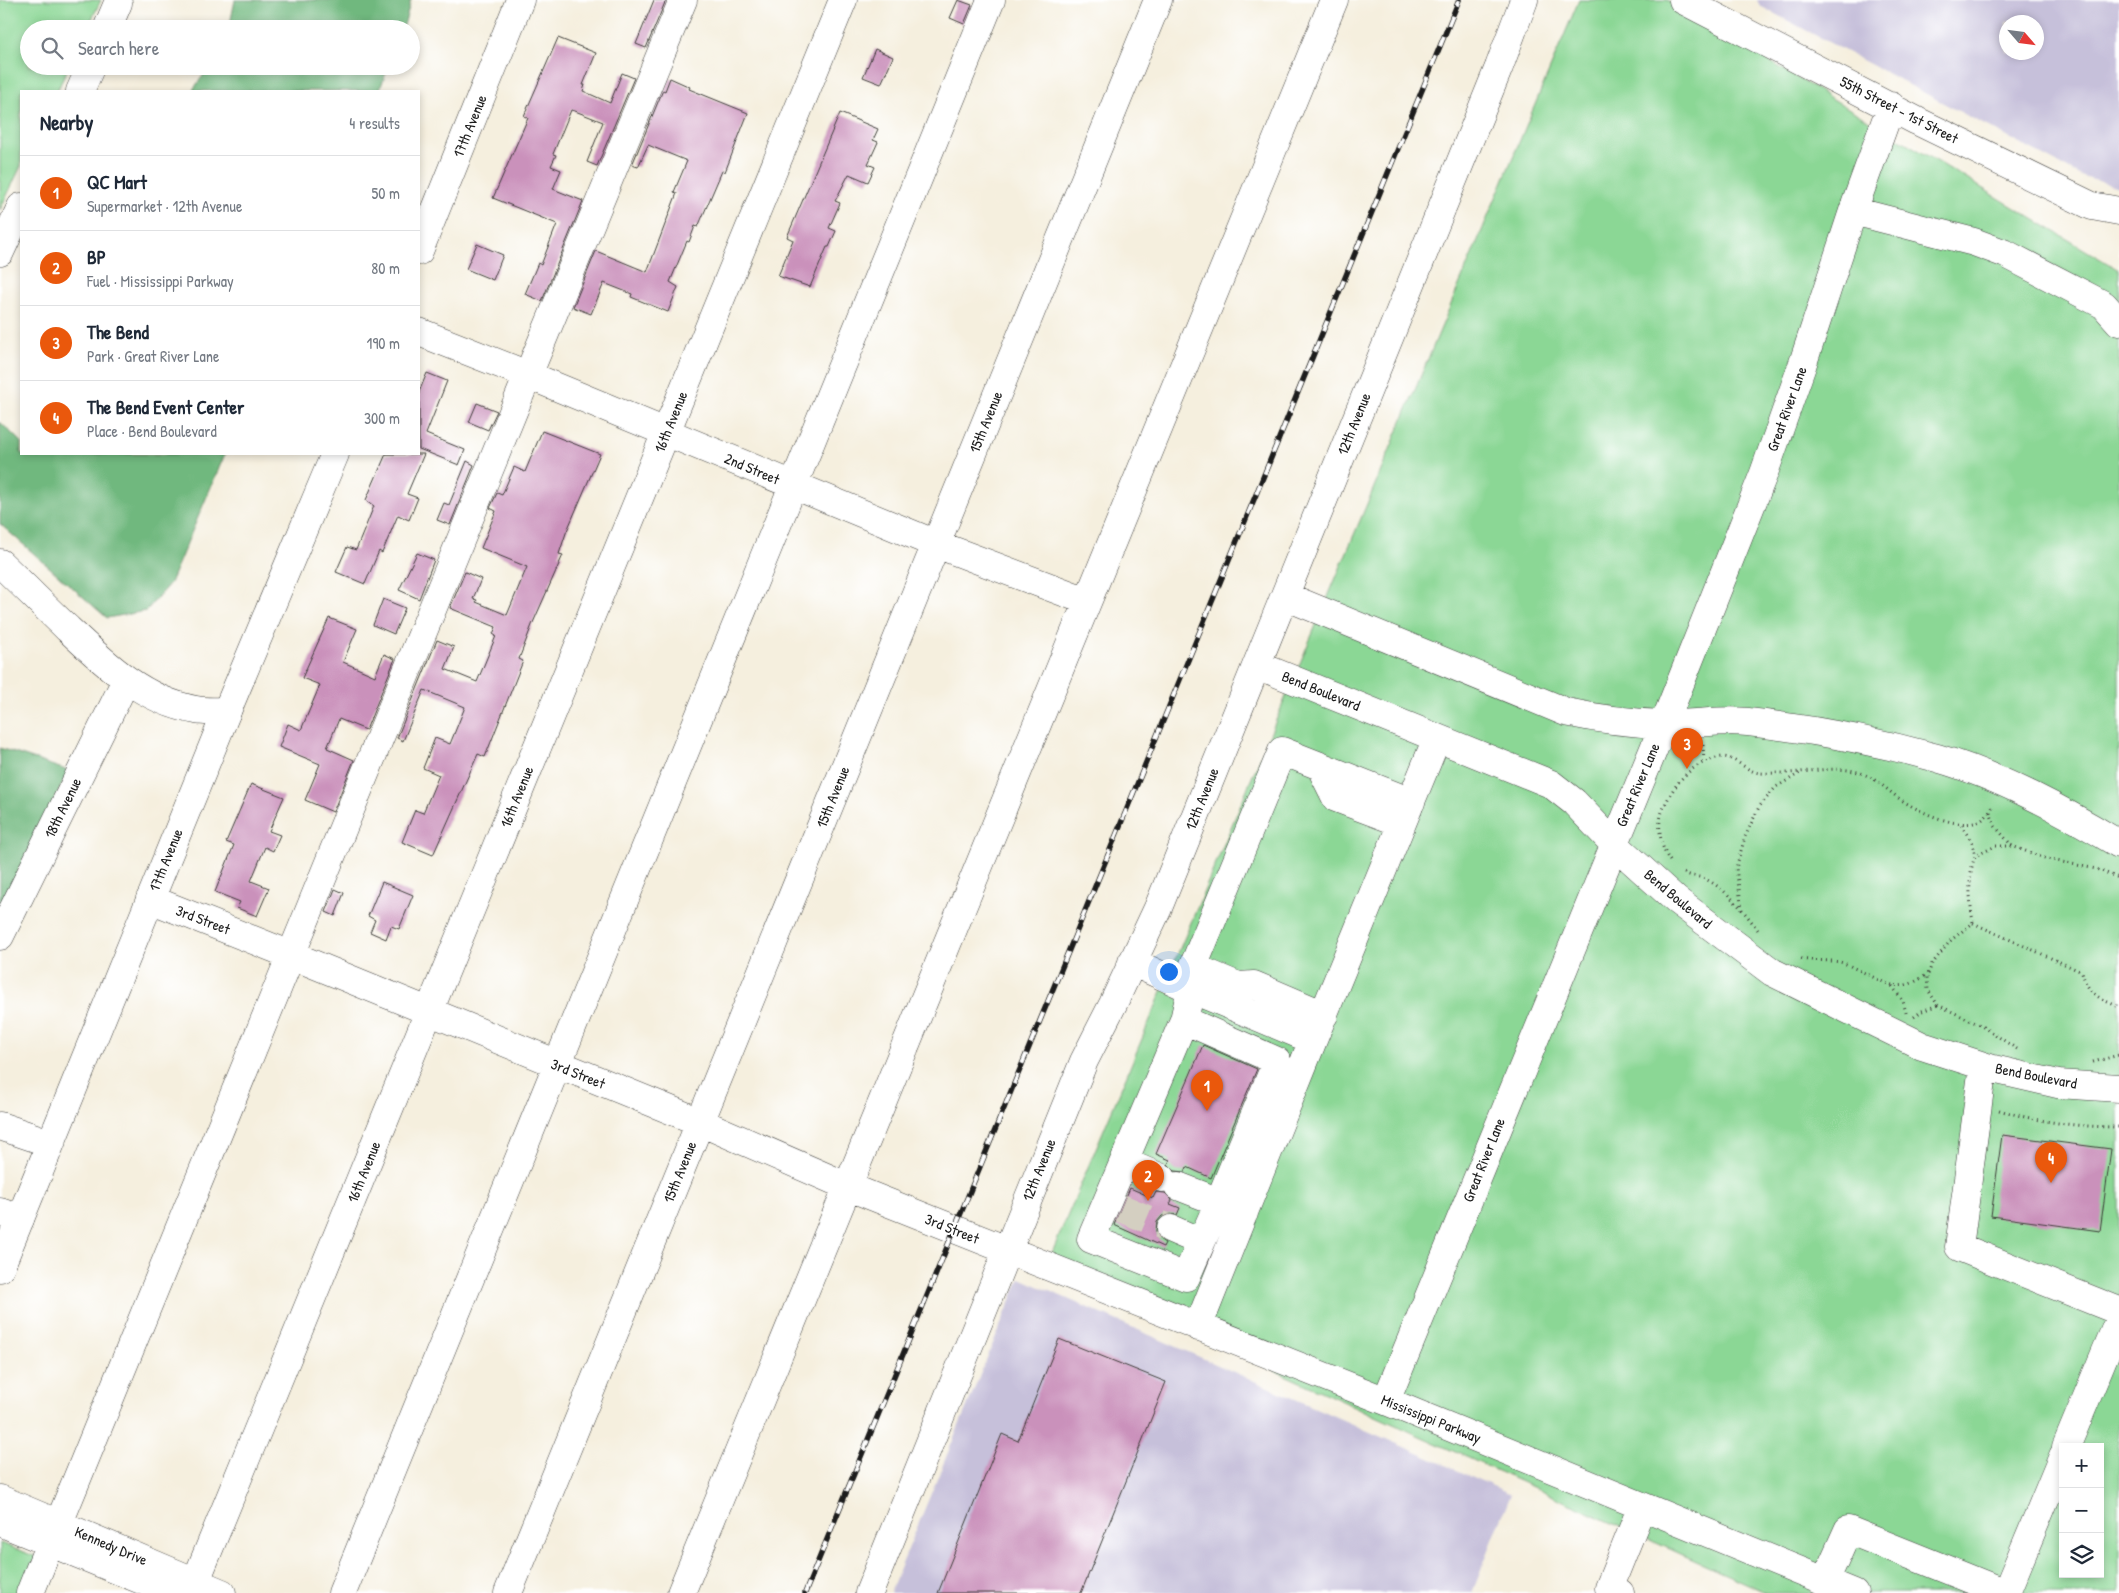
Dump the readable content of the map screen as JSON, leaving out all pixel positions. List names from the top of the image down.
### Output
{
  "streets": {
    "street": [
      "55th Street - 1st Street",
      "17th Avenue",
      "Great River Lane",
      "16th Avenue",
      "15th Avenue",
      "12th Avenue",
      "2nd Street",
      "Bend Boulevard",
      "18th Avenue",
      "3rd Street",
      "Mississippi Parkway",
      "Kennedy Drive"
    ]
  },
  "crossings": [
    ["55th Street - 1st Street", "Great River Lane"],
    ["17th Avenue", "3rd Street"],
    ["Great River Lane", "Bend Boulevard"],
    ["Great River Lane", "Mississippi Parkway"],
    ["16th Avenue", "2nd Street"],
    ["16th Avenue", "3rd Street"],
    ["16th Avenue", "Kennedy Drive"],
    ["15th Avenue", "2nd Street"],
    ["15th Avenue", "3rd Street"],
    ["12th Avenue", "Bend Boulevard"],
    ["12th Avenue", "3rd Street"],
    ["12th Avenue", "Mississippi Parkway"],
    ["3rd Street", "Mississippi Parkway"]
  ],
  "north": "bottom right",
  "page": {
    "search": "Search here",
    "heading": ["Nearby", "4 results"],
    "list": [
      {
        "mark": "1",
        "name": "QC Mart",
        "note": "Supermarket · 12th Avenue",
        "value": "50 m"
      },
      {
        "mark": "2",
        "name": "BP",
        "note": "Fuel · Mississippi Parkway",
        "value": "80 m"
      },
      {
        "mark": "3",
        "name": "The Bend",
        "note": "Park · Great River Lane",
        "value": "190 m"
      },
      {
        "mark": "4",
        "name": "The Bend Event Center",
        "note": "Place · Bend Boulevard",
        "value": "300 m"
      }
    ],
    "pins": [
      "3",
      "1",
      "4",
      "2"
    ],
    "map_buttons": ["+", "−"]
  }
}
